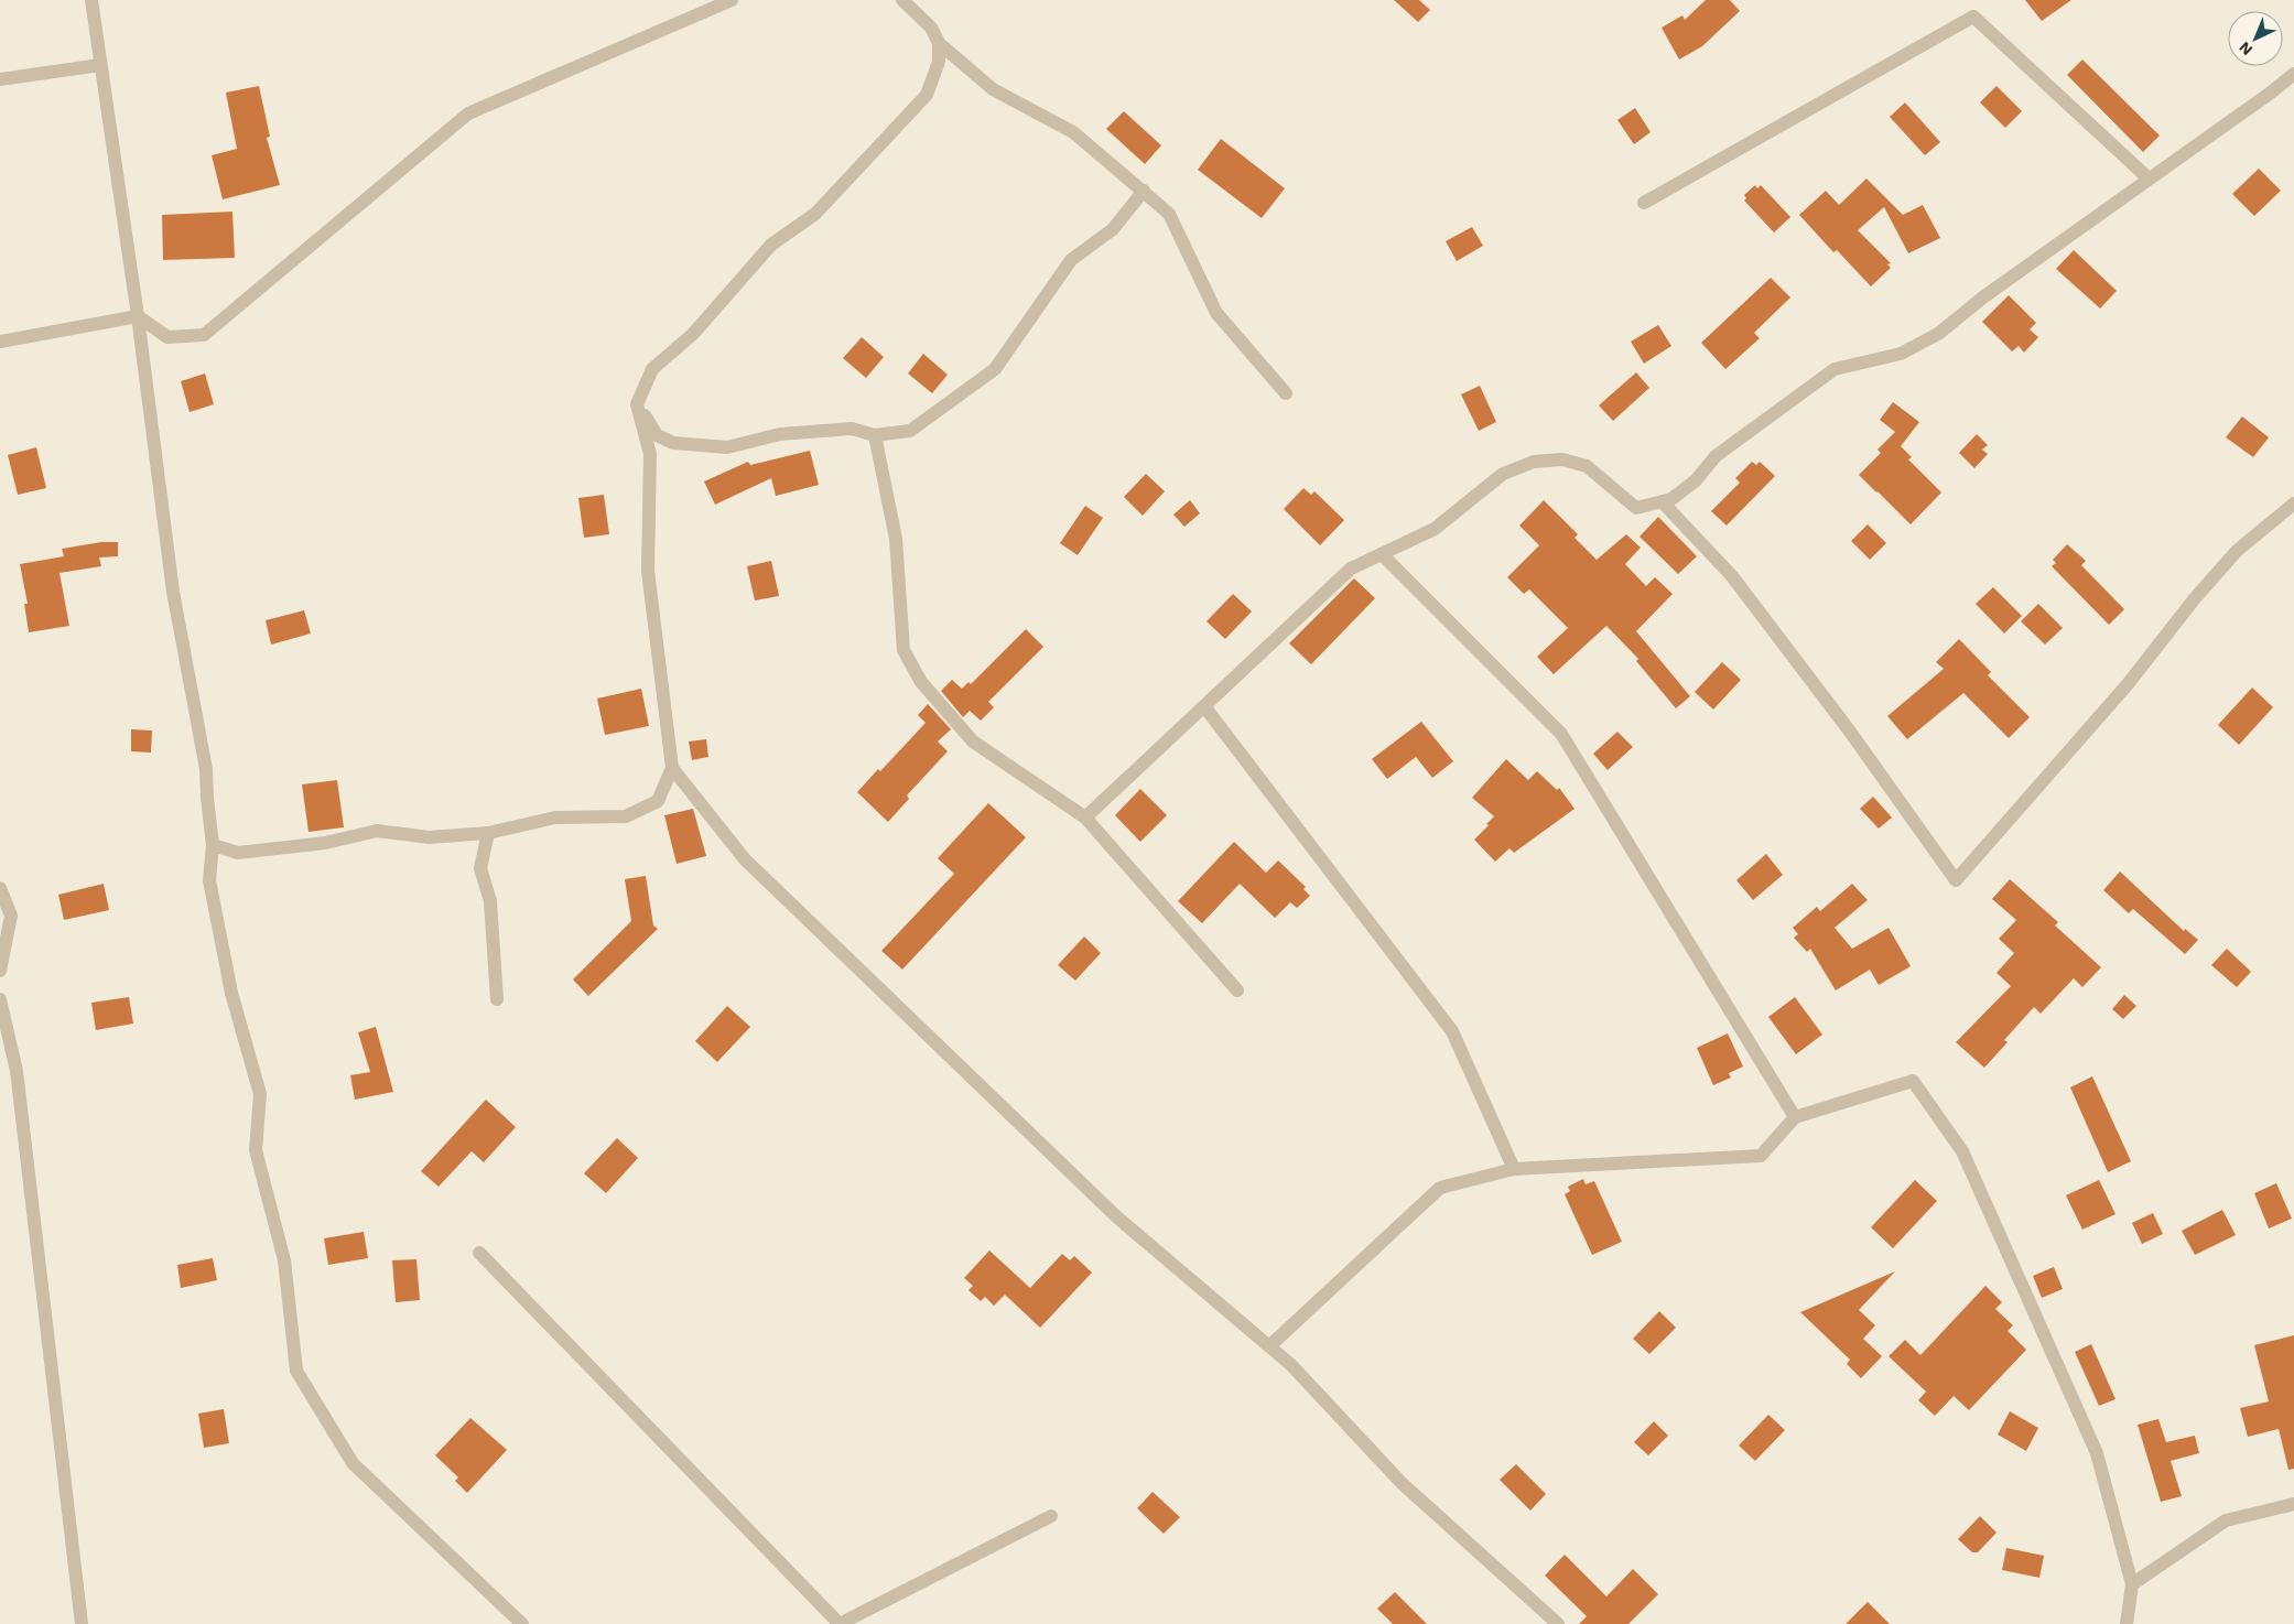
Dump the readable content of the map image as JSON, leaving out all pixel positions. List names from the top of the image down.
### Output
{
  "north": "bottom left"
}
